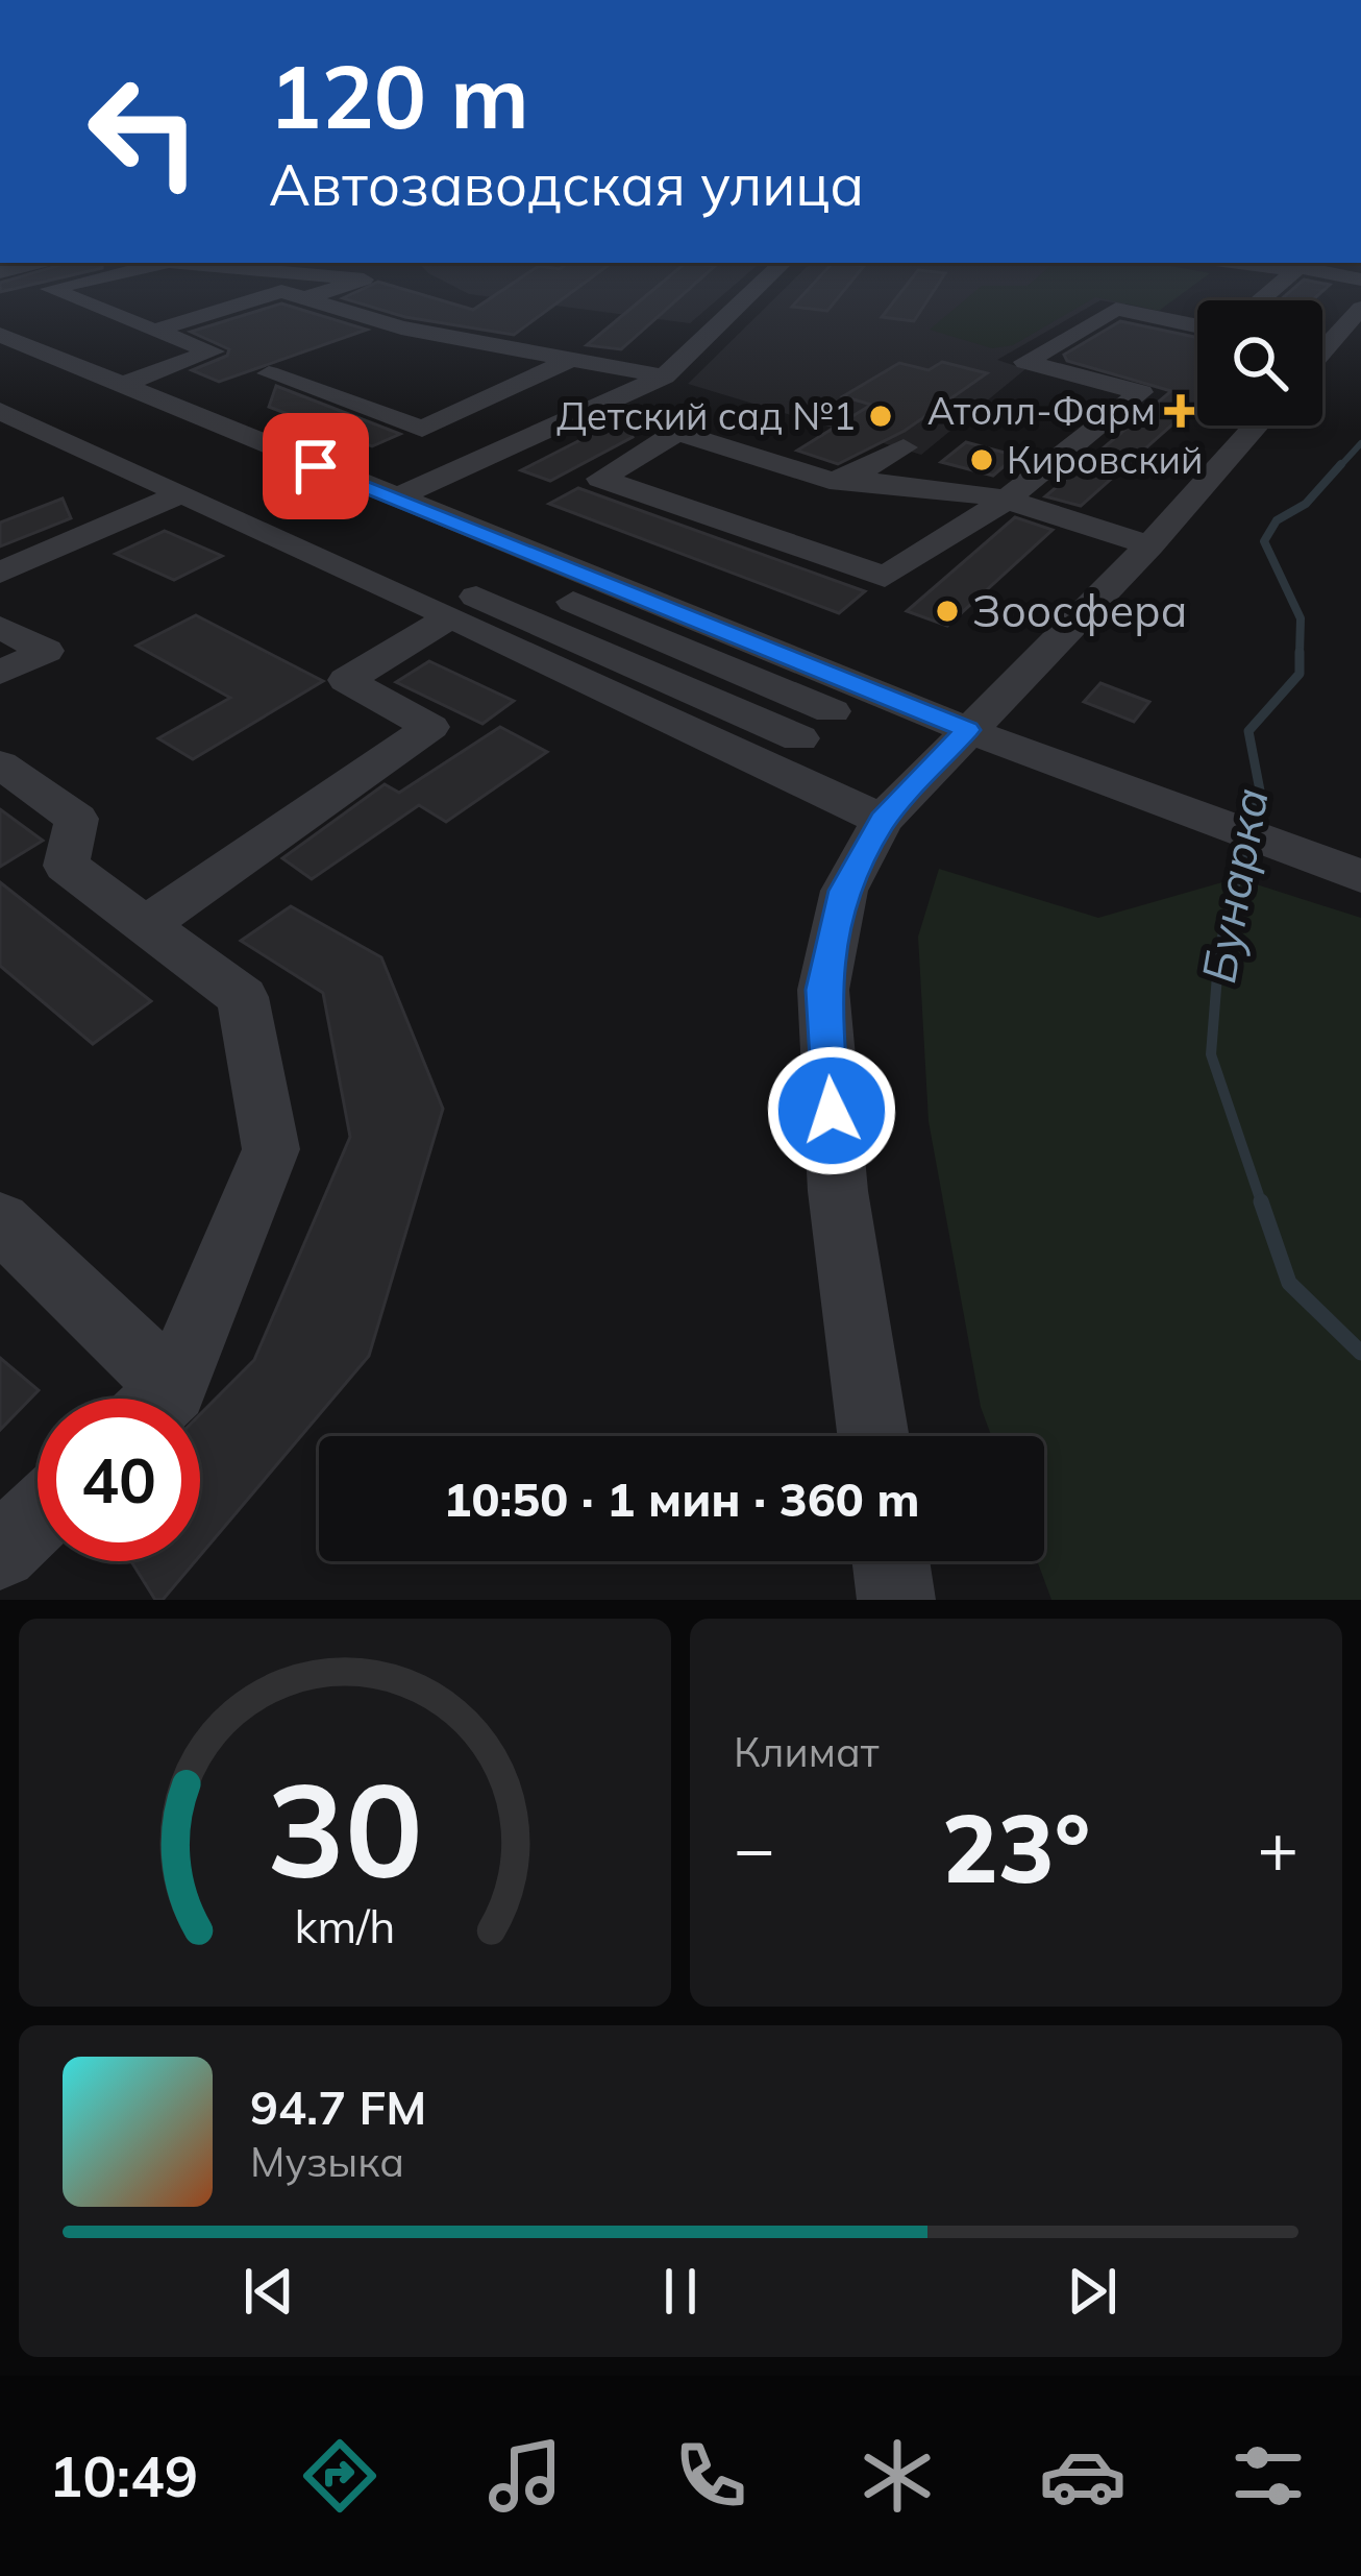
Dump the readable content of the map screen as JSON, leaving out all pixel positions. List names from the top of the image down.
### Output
{
  "water": ["Бунарка"],
  "places": {
    "health": ["Атолл-Фарм"],
    "other": ["Детский сад №1", "Кировский", "Зоосфера"]
  },
  "page": {
    "turn": ["120 m", "Автозаводская улица"],
    "limit": "40",
    "trip": "10:50 · 1 мин · 360 m",
    "tile": "Климат",
    "heat": ["−", "23°", "+"],
    "song": ["94.7 FM", "Музыка"],
    "tabs": "10:49",
    "gauge": ["30", "km/h"]
  }
}
